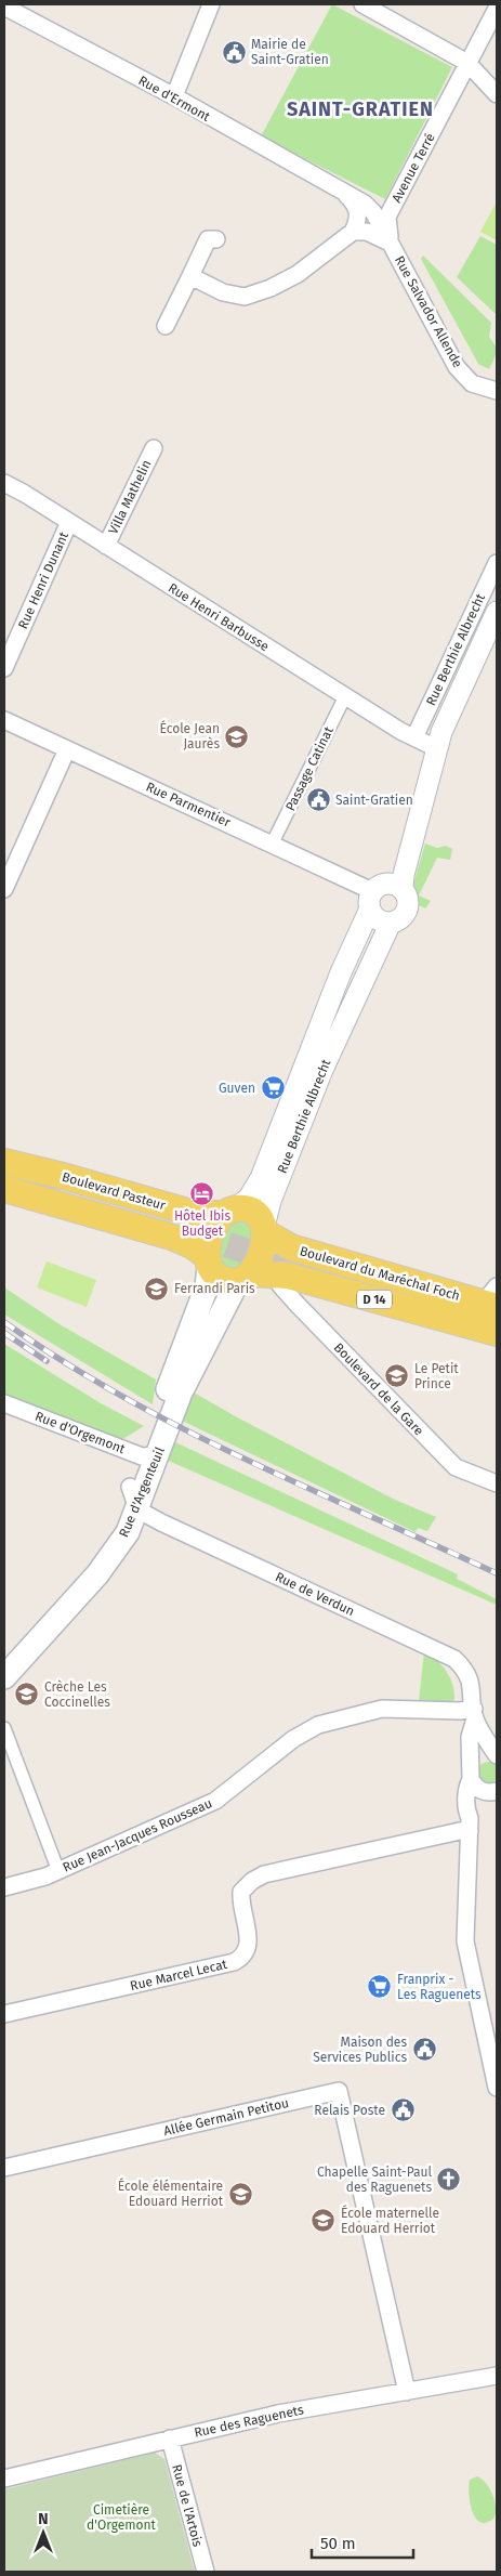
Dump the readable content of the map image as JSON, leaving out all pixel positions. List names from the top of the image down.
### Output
{
  "streets": {
    "main road": [
      "Boulevard Pasteur",
      "Boulevard du Maréchal Foch",
      "D 14",
      "Rue d'Argenteuil"
    ],
    "street": [
      "Rue d'Ermont",
      "Avenue Terré",
      "Rue Salvador Allende",
      "Villa Mathelin",
      "Rue Henri Dunant",
      "Rue Henri Barbusse",
      "Rue Berthie Albrecht",
      "Passage Catinat",
      "Rue Parmentier",
      "Boulevard de la Gare",
      "Rue d'Orgemont",
      "Rue de Verdun",
      "Rue Jean-Jacques Rousseau",
      "Rue Marcel Lecat",
      "Allée Germain Petitou",
      "Rue des Raguenets",
      "Rue de l'Artois"
    ]
  },
  "crossings": [
    ["Rue d'Ermont", "Avenue Terré"],
    ["Rue d'Ermont", "Rue Salvador Allende"],
    ["Avenue Terré", "Rue Salvador Allende"],
    ["Villa Mathelin", "Rue Henri Barbusse"],
    ["Rue Henri Dunant", "Rue Henri Barbusse"],
    ["Rue Henri Barbusse", "Rue Berthie Albrecht"],
    ["Rue Henri Barbusse", "Passage Catinat"],
    ["Rue Berthie Albrecht", "Rue Parmentier"],
    ["Rue Berthie Albrecht", "Boulevard Pasteur"],
    ["Rue Berthie Albrecht", "Boulevard du Maréchal Foch"],
    ["Rue Berthie Albrecht", "Rue d'Argenteuil"],
    ["Passage Catinat", "Rue Parmentier"],
    ["Boulevard Pasteur", "Boulevard du Maréchal Foch"],
    ["Boulevard Pasteur", "Rue d'Argenteuil"],
    ["Boulevard du Maréchal Foch", "Boulevard de la Gare"],
    ["Boulevard du Maréchal Foch", "Rue d'Argenteuil"],
    ["Rue d'Orgemont", "Rue d'Argenteuil"],
    ["Rue d'Argenteuil", "Rue de Verdun"],
    ["Rue de Verdun", "Rue Jean-Jacques Rousseau"],
    ["Allée Germain Petitou", "Rue des Raguenets"],
    ["Rue des Raguenets", "Rue de l'Artois"]
  ],
  "districts": ["SAINT-GRATIEN"],
  "parks": ["Cimetière d'Orgemont"],
  "places": {
    "public building": [
      "Mairie de Saint-Gratien",
      "Saint-Gratien",
      "Maison des Services Publics",
      "Relais Poste"
    ],
    "school or university": [
      "École Jean Jaurès",
      "Ferrandi Paris",
      "Le Petit Prince",
      "Crèche Les Coccinelles",
      "École élémentaire Edouard Herriot",
      "École maternelle Edouard Herriot"
    ],
    "supermarket": ["Guven", "Franprix - Les Raguenets"],
    "hotel": ["Hôtel Ibis Budget"],
    "church": ["Chapelle Saint-Paul des Raguenets"]
  },
  "scale_bar": "50 m",
  "north": "top"
}
